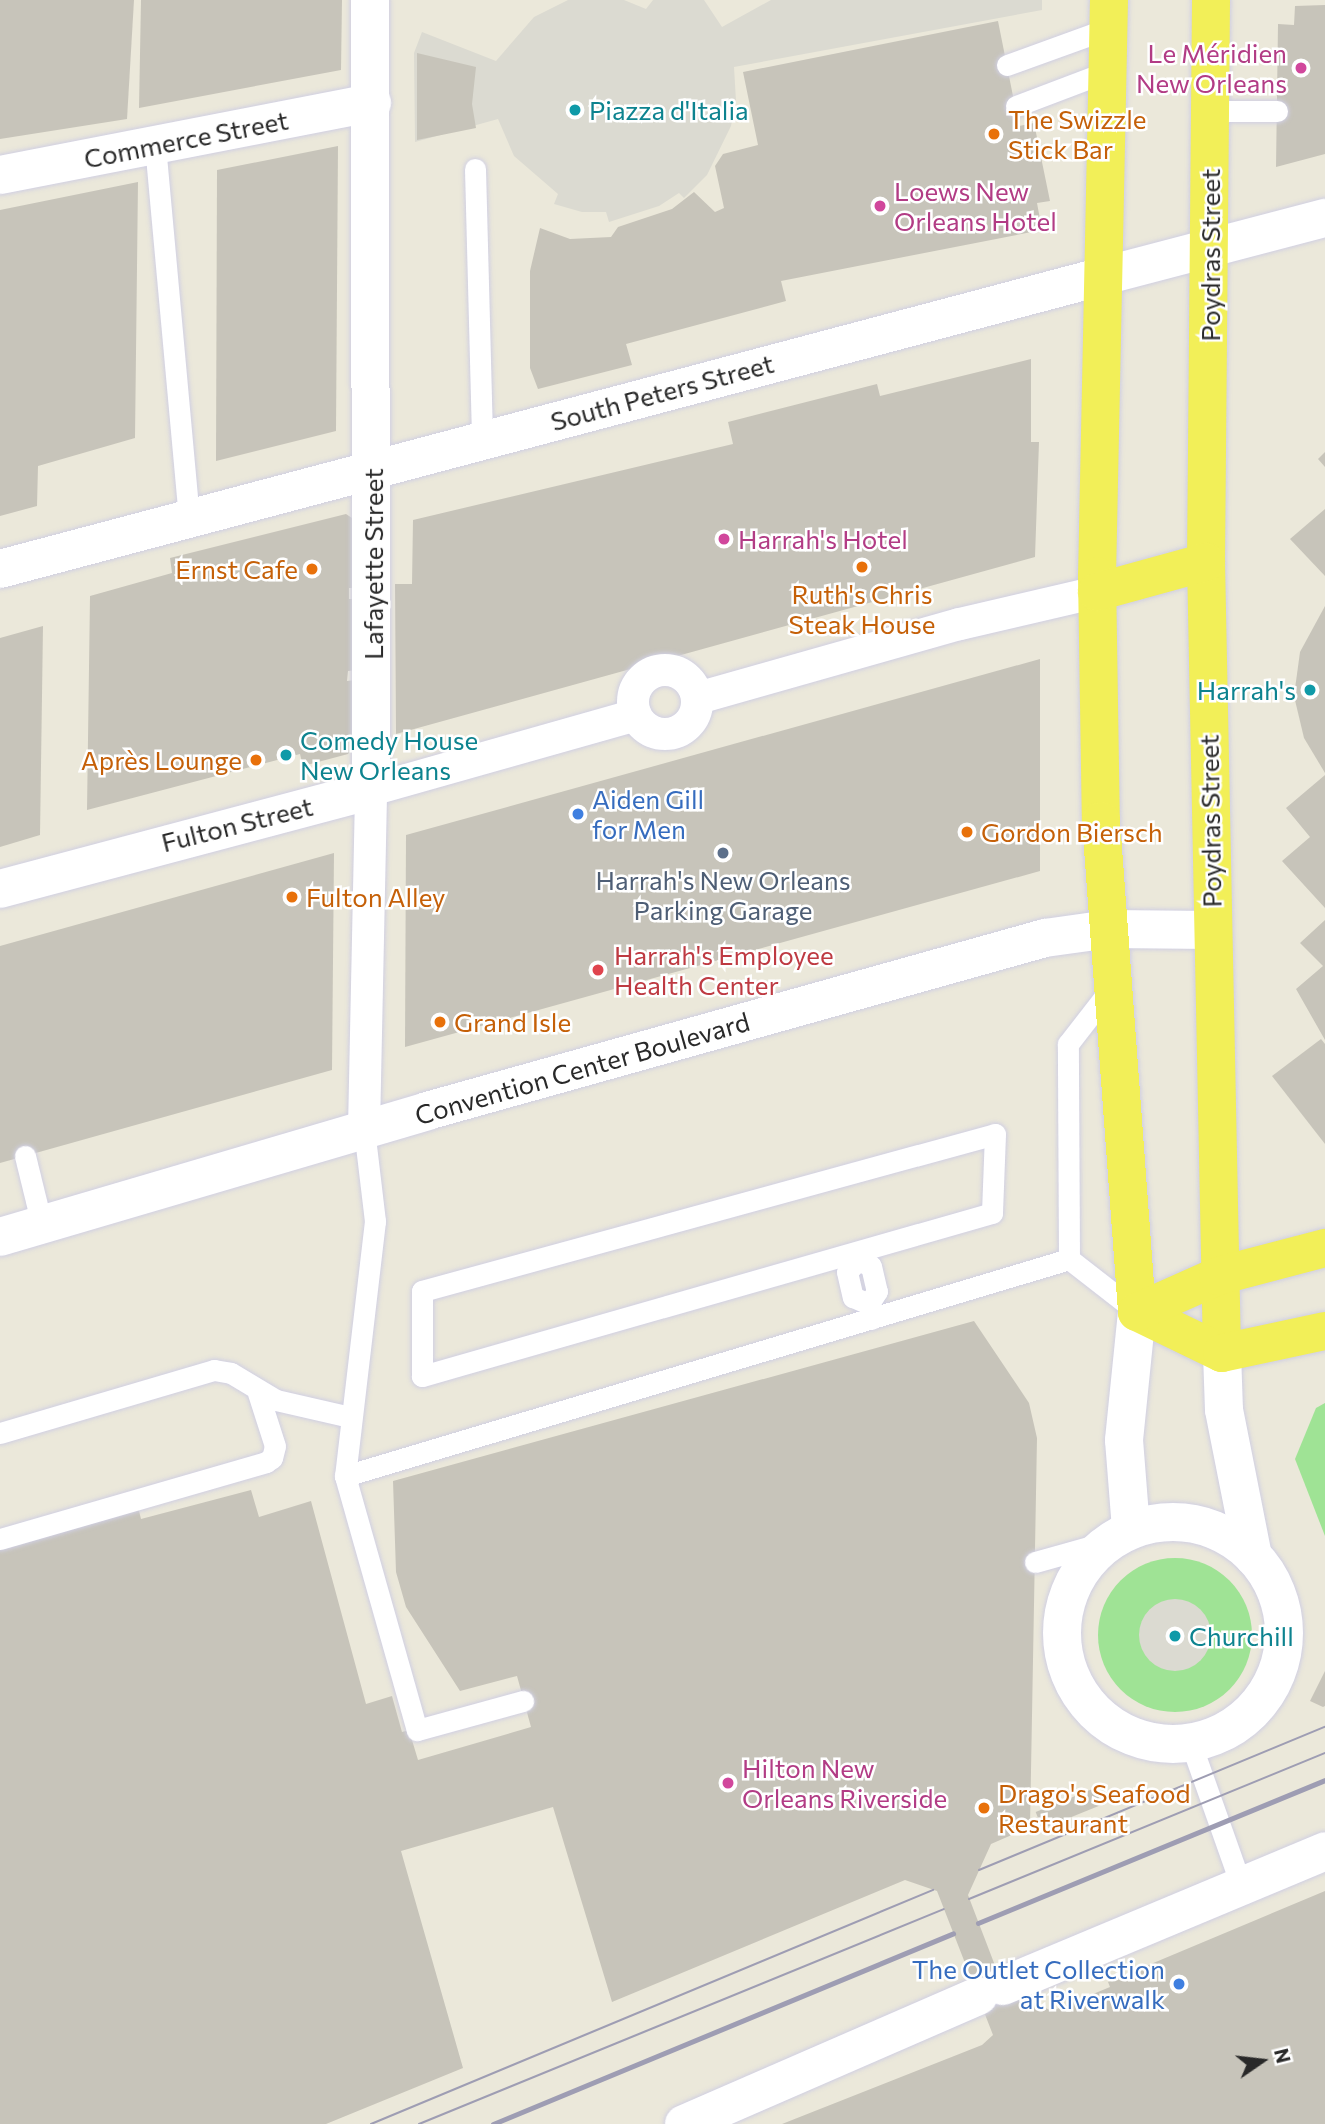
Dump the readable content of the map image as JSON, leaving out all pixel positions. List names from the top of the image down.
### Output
{
  "streets": {
    "main road": ["Poydras Street"],
    "street": [
      "Commerce Street",
      "South Peters Street",
      "Lafayette Street",
      "Fulton Street",
      "Convention Center Boulevard"
    ]
  },
  "crossings": [
    ["Commerce Street", "Lafayette Street"],
    ["Poydras Street", "South Peters Street"],
    ["Poydras Street", "Convention Center Boulevard"],
    ["South Peters Street", "Lafayette Street"],
    ["Lafayette Street", "Fulton Street"],
    ["Lafayette Street", "Convention Center Boulevard"]
  ],
  "places": [
    "Le Méridien New Orleans",
    "Piazza d'Italia",
    "The Swizzle Stick Bar",
    "Loews New Orleans Hotel",
    "Harrah's Hotel",
    "Ruth's Chris Steak House",
    "Ernst Cafe",
    "Harrah's",
    "Comedy House New Orleans",
    "Après Lounge",
    "Aiden Gill for Men",
    "Gordon Biersch",
    "Harrah's New Orleans Parking Garage",
    "Fulton Alley",
    "Harrah's Employee Health Center",
    "Grand Isle",
    "Churchill",
    "Hilton New Orleans Riverside",
    "Drago's Seafood Restaurant",
    "The Outlet Collection at Riverwalk"
  ],
  "north": "right"
}
